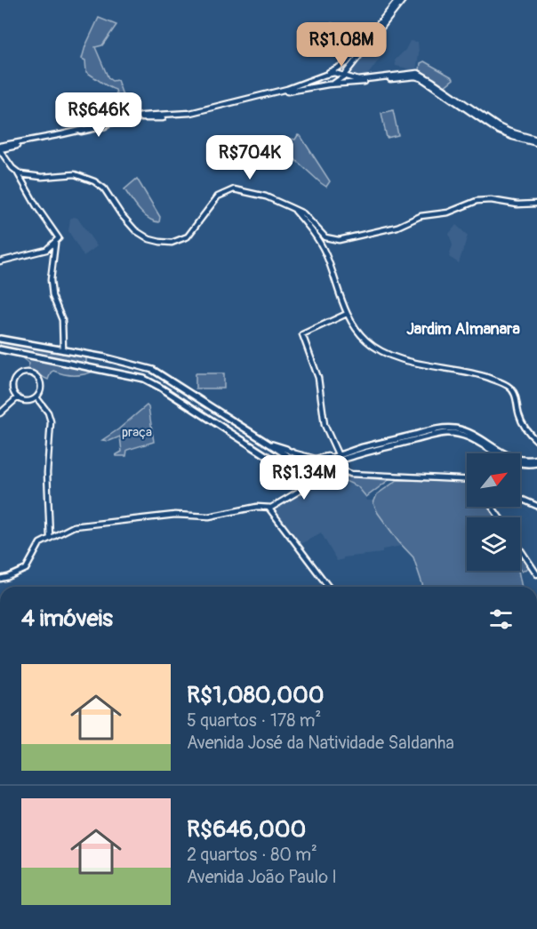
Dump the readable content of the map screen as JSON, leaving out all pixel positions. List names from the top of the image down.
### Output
{
  "districts": ["Jardim Almanara"],
  "parks": ["praça"],
  "north": "top right",
  "page": {
    "price": [
      "R$1.08M",
      "R$646K",
      "R$704K",
      "R$1.34M"
    ],
    "heading": "4 imóveis",
    "list": [
      {
        "name": "R$1,080,000",
        "note": "5 quartos · 178 m² · Avenida José da Natividade Saldanha"
      },
      {
        "name": "R$646,000",
        "note": "2 quartos · 80 m² · Avenida João Paulo I"
      }
    ]
  }
}
